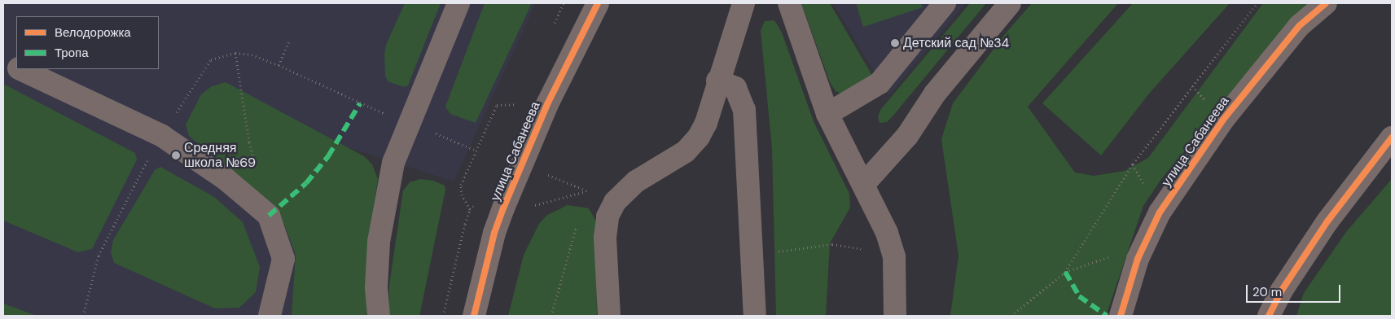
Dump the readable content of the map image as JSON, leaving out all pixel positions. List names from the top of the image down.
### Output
{
  "streets": {
    "street": ["улица Сабанеева"]
  },
  "places": ["Детский сад №34", "Средняя школа №69"],
  "legend": ["Велодорожка", "Тропа"],
  "scale_bar": "20 m"
}
